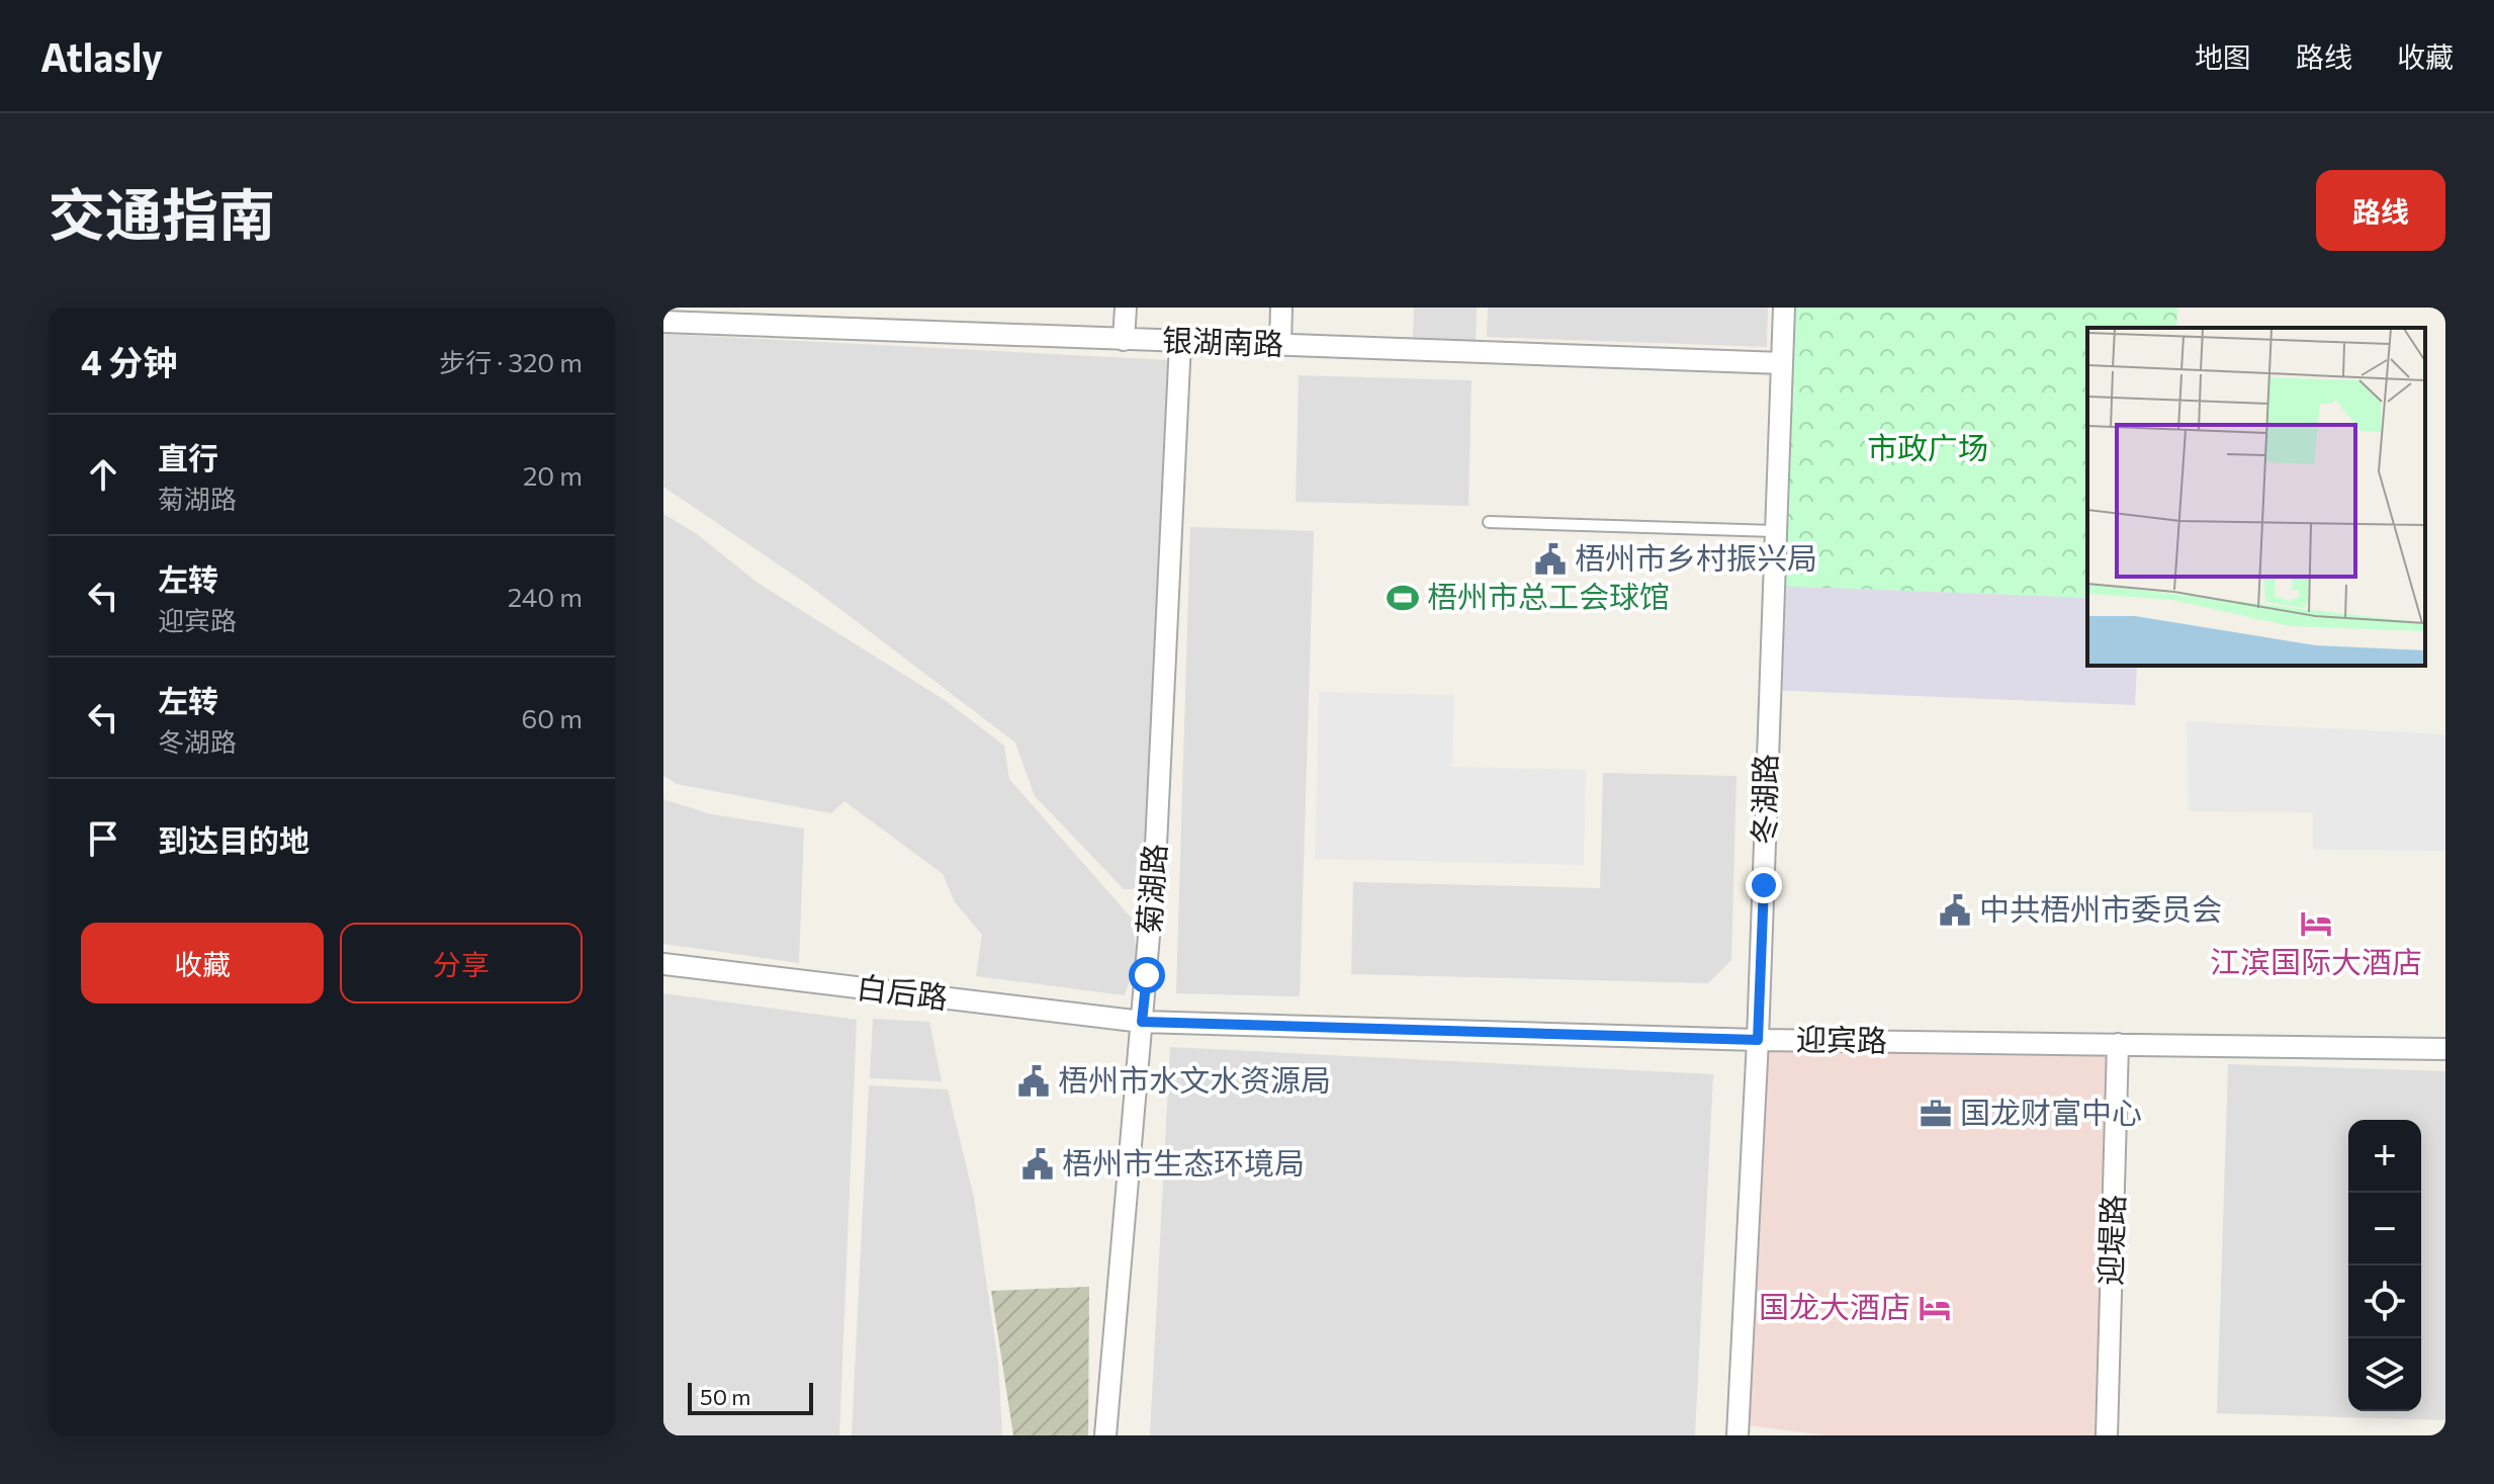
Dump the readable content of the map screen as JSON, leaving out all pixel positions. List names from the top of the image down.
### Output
{
  "streets": {
    "street": [
      "银湖南路",
      "冬湖路",
      "菊湖路",
      "白后路",
      "迎宾路",
      "迎堤路"
    ]
  },
  "crossings": [
    ["银湖南路", "冬湖路"],
    ["银湖南路", "菊湖路"],
    ["冬湖路", "迎宾路"],
    ["菊湖路", "白后路"],
    ["菊湖路", "迎宾路"],
    ["白后路", "迎宾路"],
    ["迎宾路", "迎堤路"]
  ],
  "parks": ["市政广场"],
  "places": {
    "public building": [
      "梧州市乡村振兴局",
      "中共梧州市委员会",
      "梧州市水文水资源局",
      "梧州市生态环境局"
    ],
    "sports": ["梧州市总工会球馆"],
    "hotel": ["江滨国际大酒店", "国龙大酒店"],
    "office": ["国龙财富中心"]
  },
  "scale_bar": "50 m",
  "page": {
    "header": "Atlasly",
    "nav": ["地图", "路线", "收藏"],
    "title": "交通指南",
    "buttons": [
      "路线",
      ["收藏", "分享"]
    ],
    "heading": ["4 分钟", "步行 · 320 m"],
    "list": [
      ["直行", "菊湖路", "20 m"],
      ["左转", "迎宾路", "240 m"],
      ["左转", "冬湖路", "60 m"],
      "到达目的地"
    ],
    "map_buttons": ["+", "−"],
    "scale": "50 m"
  }
}
